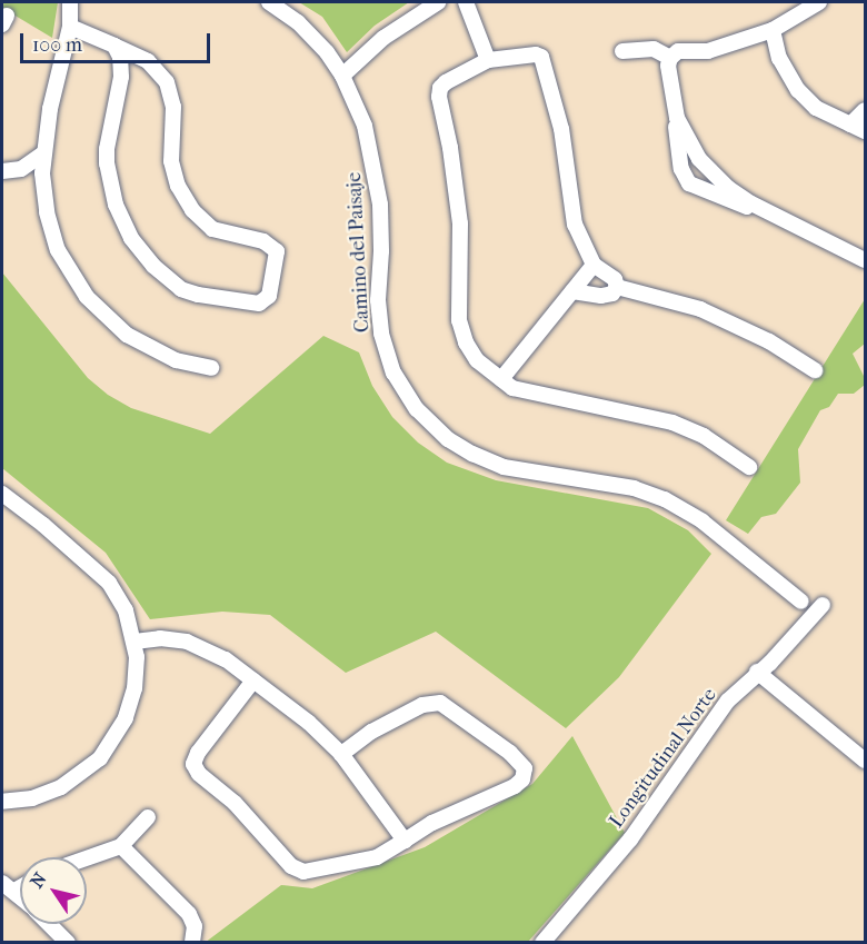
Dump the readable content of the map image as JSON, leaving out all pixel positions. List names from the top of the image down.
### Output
{
  "streets": {
    "street": ["Camino del Paisaje", "Longitudinal Norte"]
  },
  "scale_bar": "100 m",
  "north": "top left"
}
